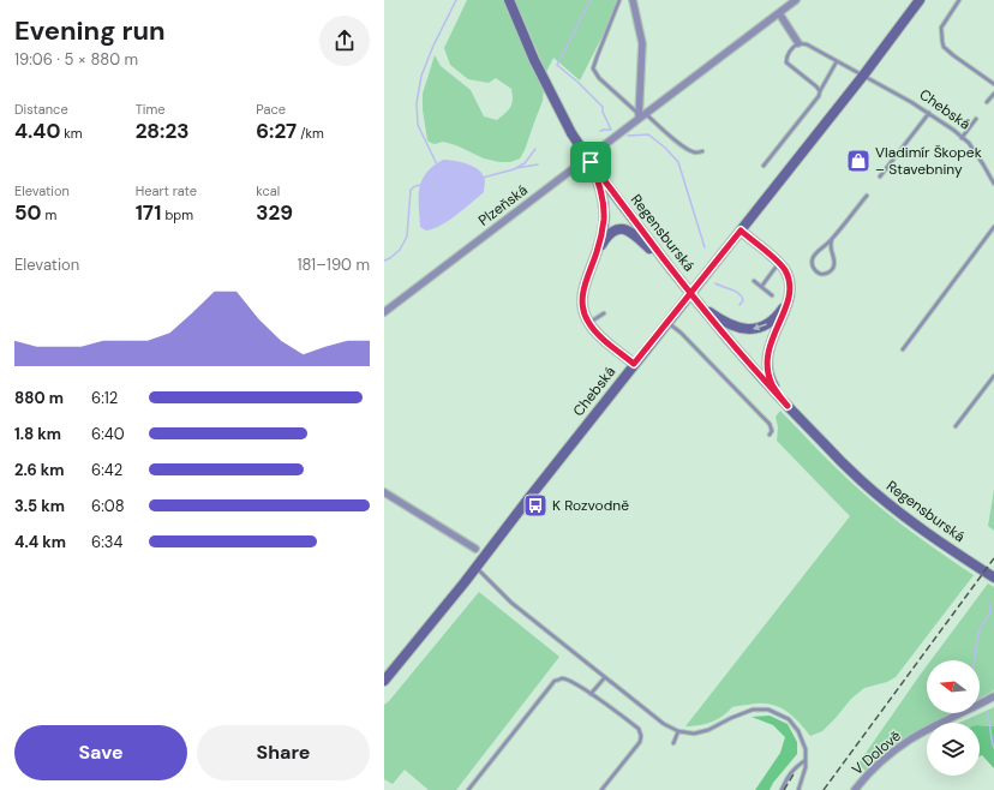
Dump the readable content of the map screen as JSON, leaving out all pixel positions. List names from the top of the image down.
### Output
{
  "streets": {
    "main road": ["Chebská", "Regensburská"],
    "street": ["Plzeňská", "V Dolově"]
  },
  "places": {
    "shop": ["Vladimír Škopek – Stavebniny"],
    "bus stop": ["K Rozvodně"]
  },
  "north": "left",
  "page": {
    "heading": ["Evening run", "19:06 · 5 × 880 m"],
    "stats": [
      ["Distance", "4.40 km"],
      ["Time", "28:23"],
      ["Pace", "6:27 /km"],
      ["Elevation", "50 m"],
      ["Heart rate", "171 bpm"],
      ["kcal", "329"]
    ],
    "chart": ["Elevation", "181–190 m"],
    "list": [
      {
        "name": "880 m",
        "note": "6:12"
      },
      {
        "name": "1.8 km",
        "note": "6:40"
      },
      {
        "name": "2.6 km",
        "note": "6:42"
      },
      {
        "name": "3.5 km",
        "note": "6:08"
      },
      {
        "name": "4.4 km",
        "note": "6:34"
      }
    ],
    "buttons": ["Save", "Share"]
  }
}
